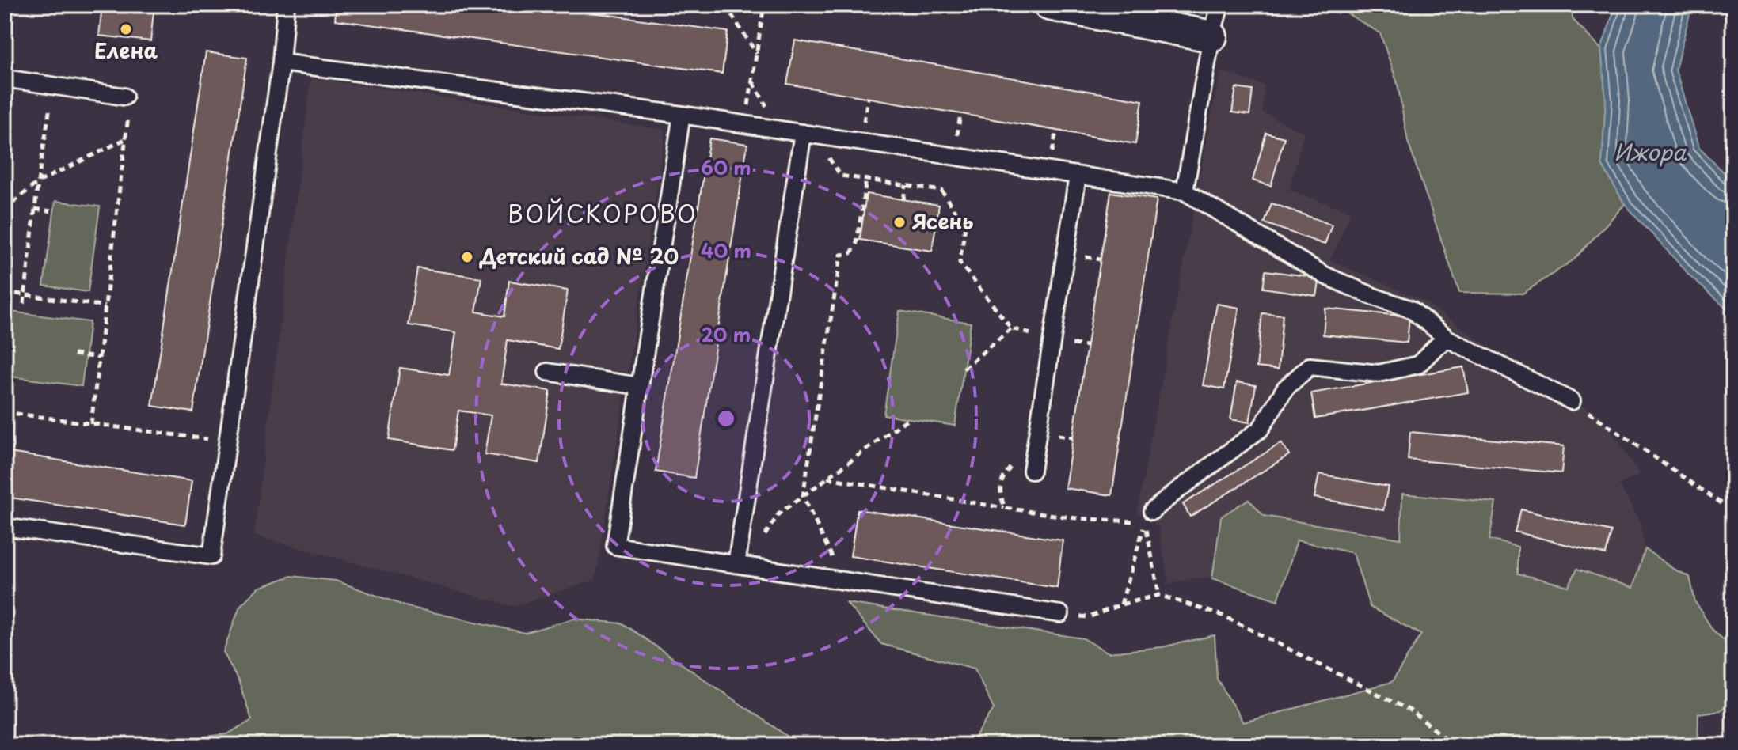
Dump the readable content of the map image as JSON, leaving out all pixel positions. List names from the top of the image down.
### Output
{
  "districts": ["ВОЙСКОРОВО"],
  "water": ["Ижора"],
  "places": ["Елена", "Ясень", "Детский сад № 20"],
  "rings": ["60 m", "40 m", "20 m"]
}
